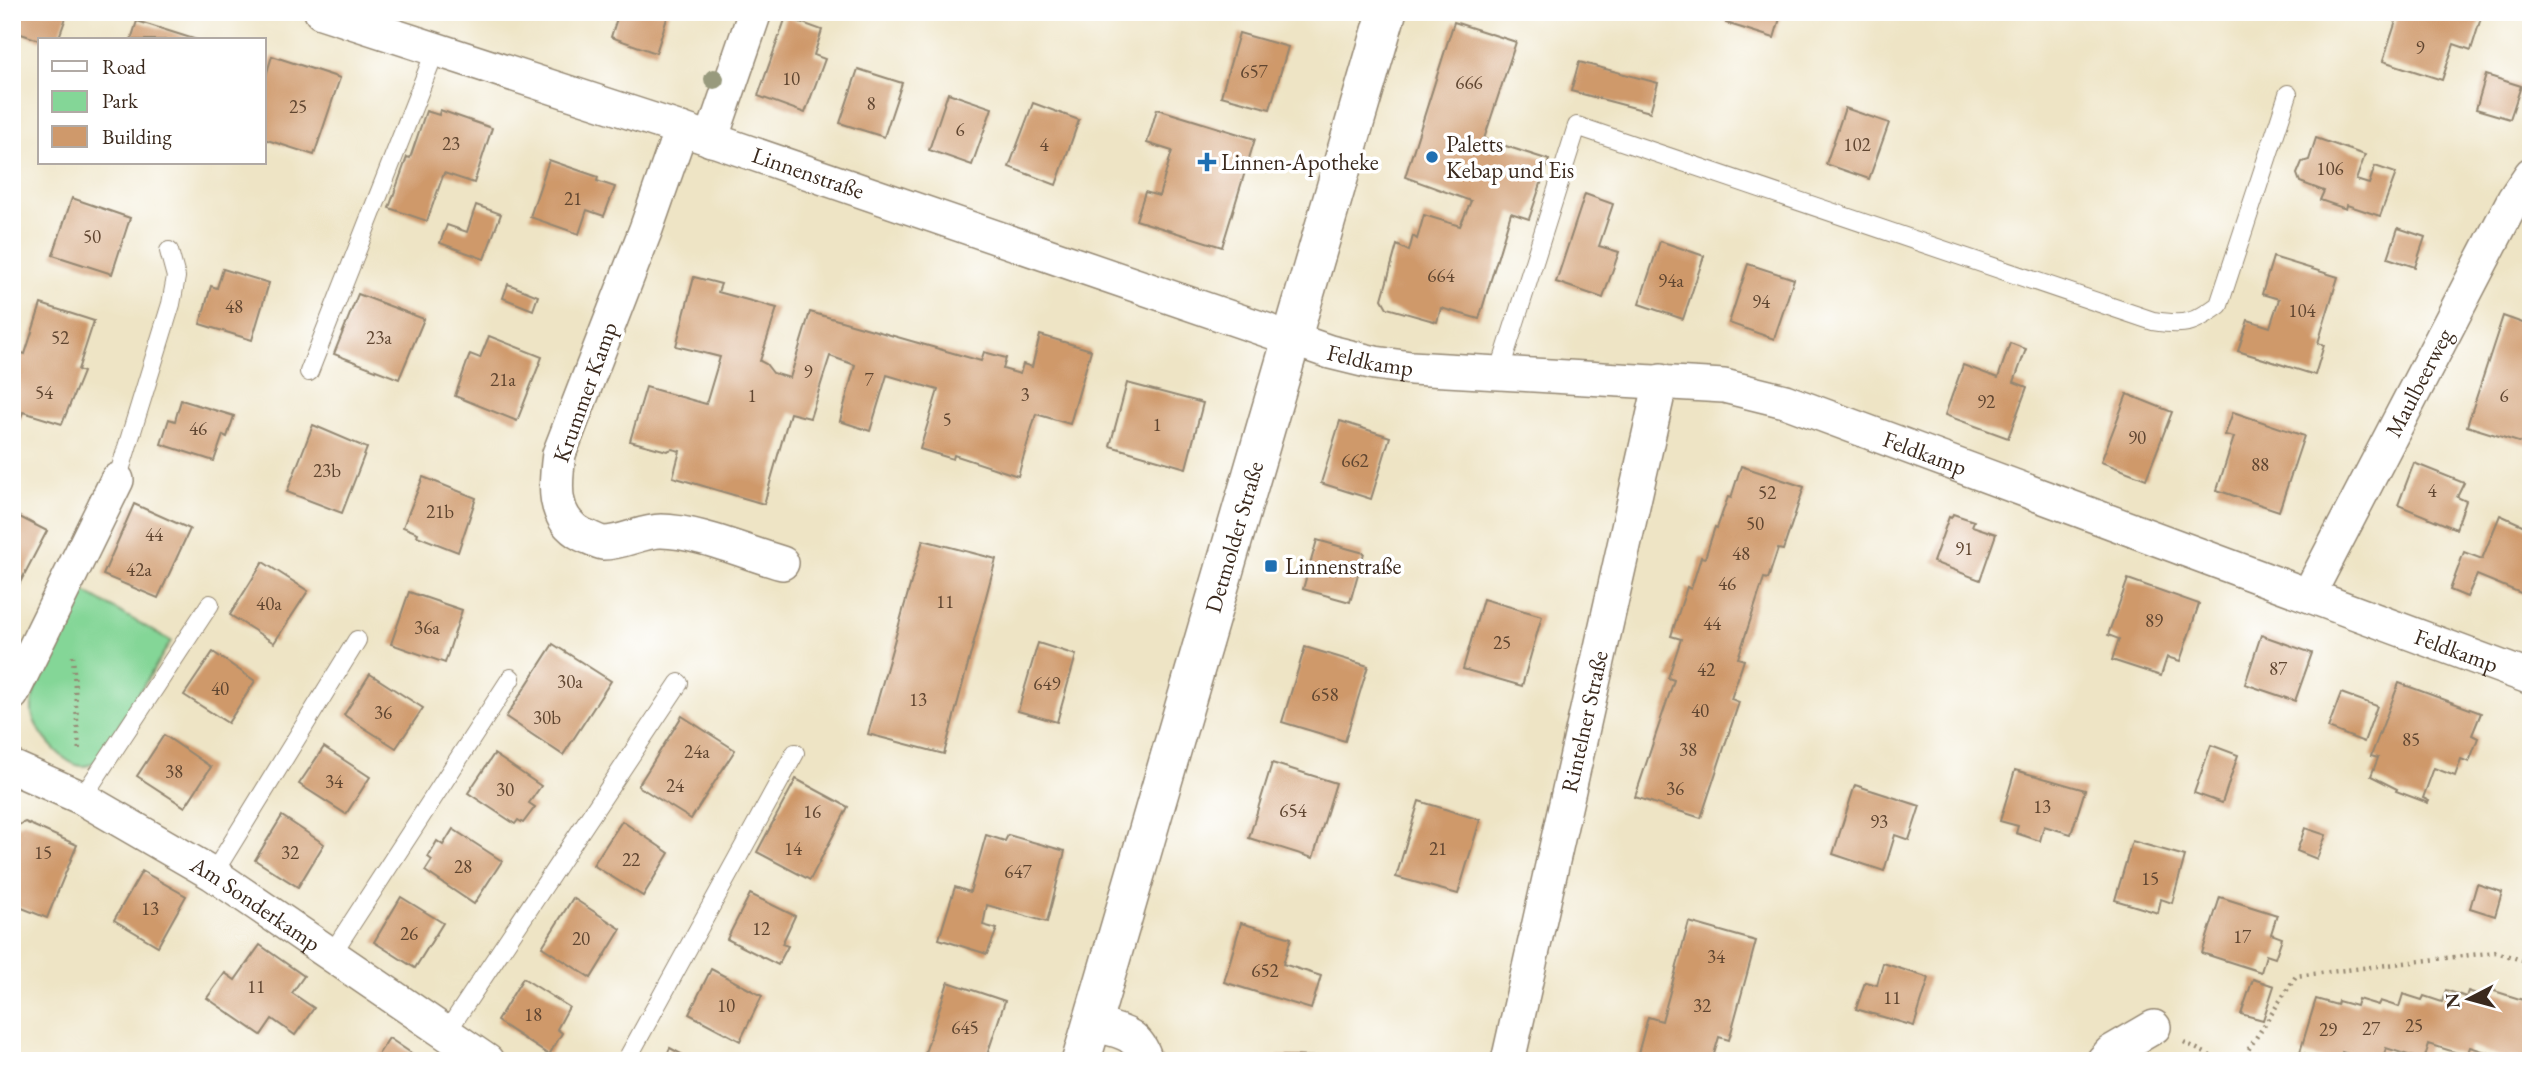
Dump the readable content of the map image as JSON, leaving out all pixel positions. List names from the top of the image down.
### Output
{
  "streets": {
    "street": [
      "Linnenstraße",
      "Feldkamp",
      "Maulbeerweg",
      "Krummer Kamp",
      "Detmolder Straße",
      "Rintelner Straße",
      "Am Sonderkamp"
    ]
  },
  "crossings": [
    ["Linnenstraße", "Feldkamp"],
    ["Linnenstraße", "Krummer Kamp"],
    ["Linnenstraße", "Detmolder Straße"],
    ["Feldkamp", "Maulbeerweg"],
    ["Feldkamp", "Detmolder Straße"],
    ["Feldkamp", "Rintelner Straße"]
  ],
  "places": {
    "other": ["Paletts Kebap und Eis"],
    "health": ["Linnen-Apotheke"],
    "transit": ["Linnenstraße"]
  },
  "house_numbers": [
    "9",
    "657",
    "10",
    "666",
    "8",
    "25",
    "6",
    "23",
    "4",
    "102",
    "106",
    "21",
    "50",
    "664",
    "94a",
    "94",
    "48",
    "104",
    "52",
    "23a",
    "9",
    "21a",
    "7",
    "54",
    "3",
    "1",
    "6",
    "92",
    "5",
    "1",
    "46",
    "90",
    "662",
    "88",
    "23b",
    "4",
    "52",
    "21b",
    "50",
    "44",
    "91",
    "48",
    "42a",
    "46",
    "11",
    "40a",
    "89",
    "44",
    "36a",
    "25",
    "87",
    "42",
    "30a",
    "649",
    "40",
    "658",
    "13",
    "40",
    "36",
    "30b",
    "85",
    "38",
    "24a",
    "38",
    "34",
    "24",
    "36",
    "30",
    "13",
    "654",
    "16",
    "93",
    "14",
    "21",
    "15",
    "32",
    "22",
    "28",
    "647",
    "15",
    "13",
    "12",
    "26",
    "17",
    "20",
    "34",
    "652",
    "11",
    "11",
    "10",
    "32",
    "18",
    "25",
    "645",
    "27",
    "29"
  ],
  "legend": ["Road", "Park", "Building"],
  "north": "left"
}
